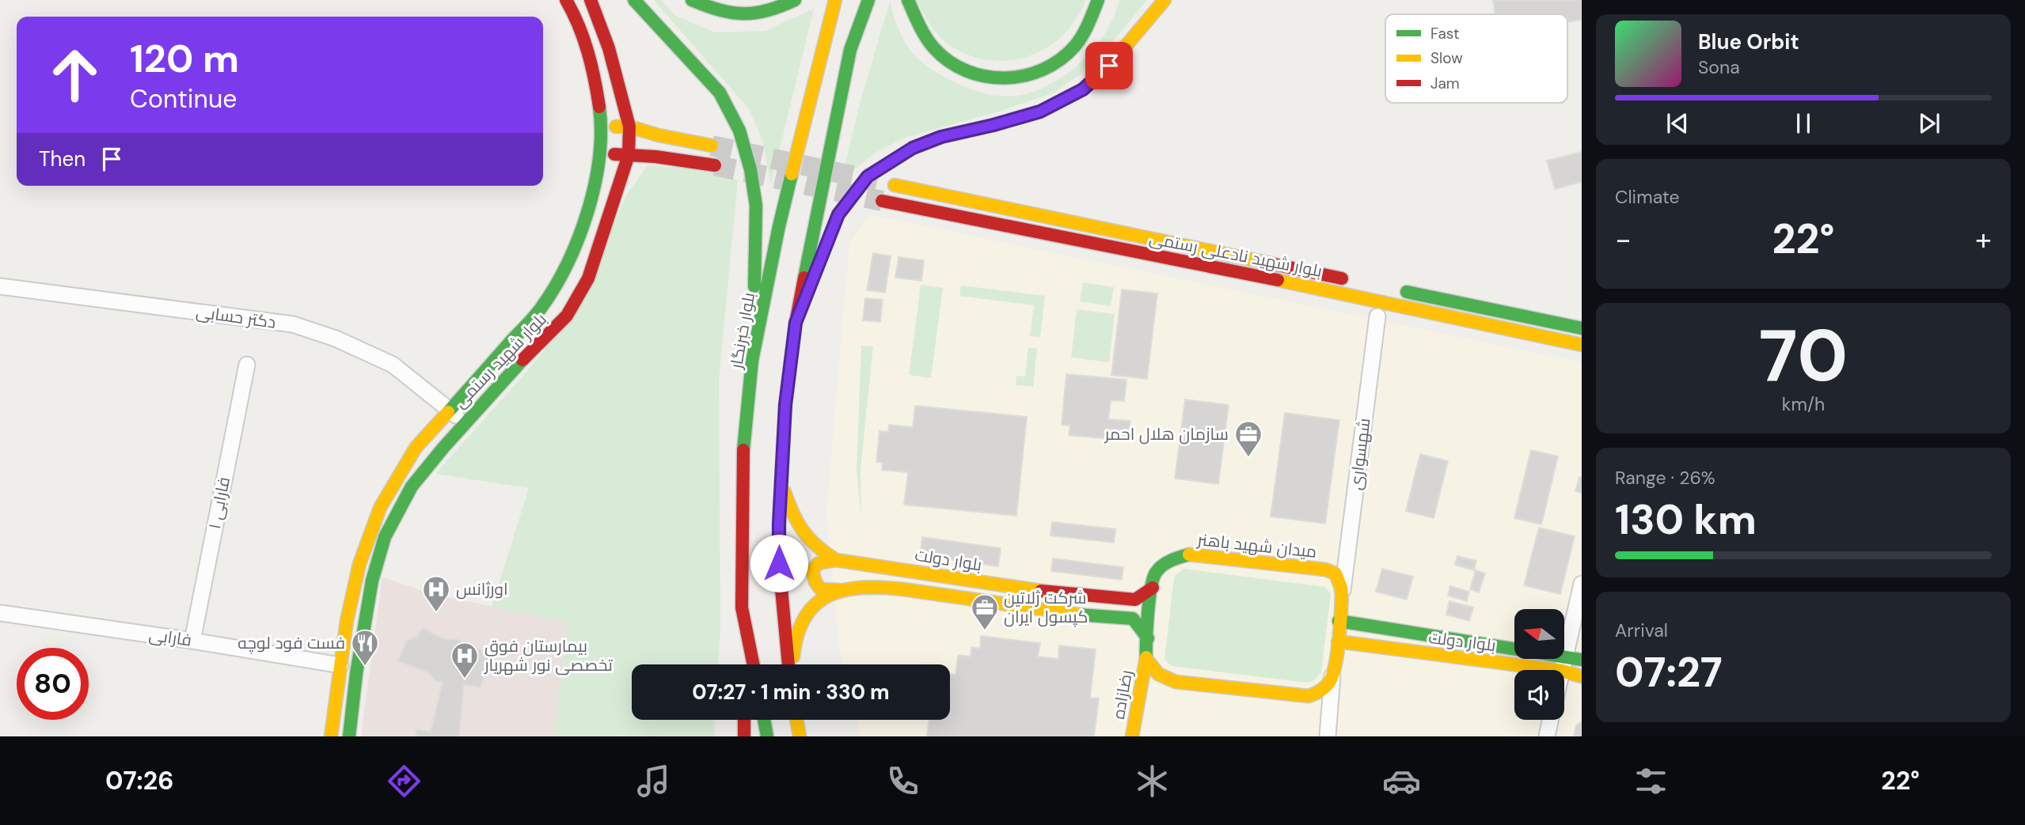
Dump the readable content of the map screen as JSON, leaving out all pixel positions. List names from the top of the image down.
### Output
{
  "streets": {
    "main road": [
      "بلوار شهید نادعلی رستمی",
      "بلوار خبرنگار",
      "بلوار شهید رستمی",
      "میدان شهید باهنر",
      "بلوار دولت",
      "رضازاده"
    ],
    "street": [
      "دکتر حسابی",
      "شهسواری",
      "فارابی ۱",
      "فارابی"
    ]
  },
  "crossings": [
    ["دکتر حسابی", "بلوار شهید رستمی"],
    ["بلوار شهید رستمی", "فارابی"],
    ["شهسواری", "میدان شهید باهنر"],
    ["فارابی ۱", "فارابی"],
    ["میدان شهید باهنر", "بلوار دولت"],
    ["میدان شهید باهنر", "رضازاده"]
  ],
  "places": {
    "office": ["سازمان هلال احمر", "شرکت ژلاتین کپسول ایران"],
    "hospital": ["اورژانس", "بیمارستان فوق تخصصی نور شهریار"],
    "restaurant": ["فست فود لوچه"]
  },
  "legend": ["Fast", "Slow", "Jam"],
  "north": "left",
  "page": {
    "turn": ["120 m", "Continue"],
    "song": ["Blue Orbit", "Sona"],
    "then": "Then",
    "tile": [
      "Climate",
      ["70", "km/h"],
      ["Range · 26%", "130 km"],
      ["Arrival", "07:27"]
    ],
    "heat": ["−", "22°", "+"],
    "limit": "80",
    "trip": "07:27 · 1 min · 330 m",
    "tabs": ["07:26", "22°"]
  }
}
